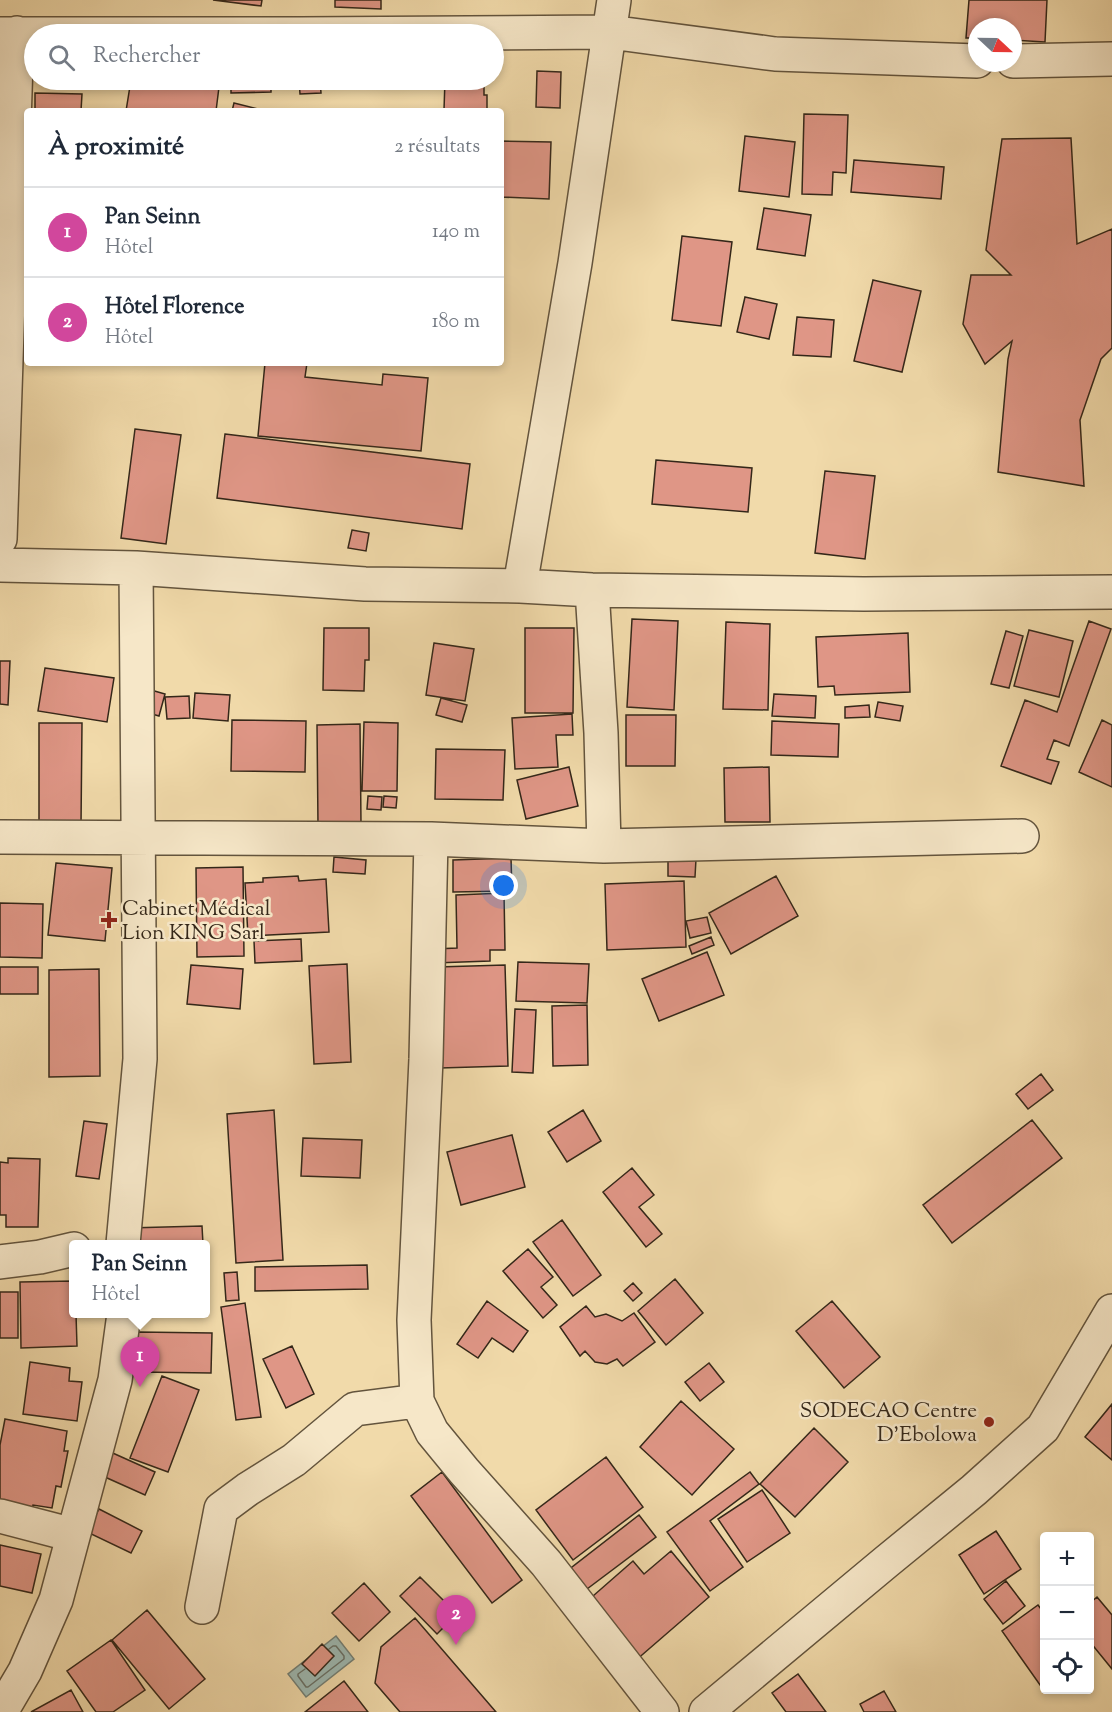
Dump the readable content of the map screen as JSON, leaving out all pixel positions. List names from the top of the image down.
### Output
{
  "places": {
    "health": ["Cabinet Médical Lion KING Sarl"],
    "other": ["SODECAO Centre D’Ebolowa"]
  },
  "north": "right",
  "page": {
    "search": "Rechercher",
    "heading": ["À proximité", "2 résultats"],
    "list": [
      {
        "mark": "1",
        "name": "Pan Seinn",
        "note": "Hôtel",
        "value": "140 m"
      },
      {
        "mark": "2",
        "name": "Hôtel Florence",
        "note": "Hôtel",
        "value": "180 m"
      }
    ],
    "popup": ["Pan Seinn", "Hôtel"],
    "pins": ["1", "2"],
    "map_buttons": ["+", "−"]
  }
}
